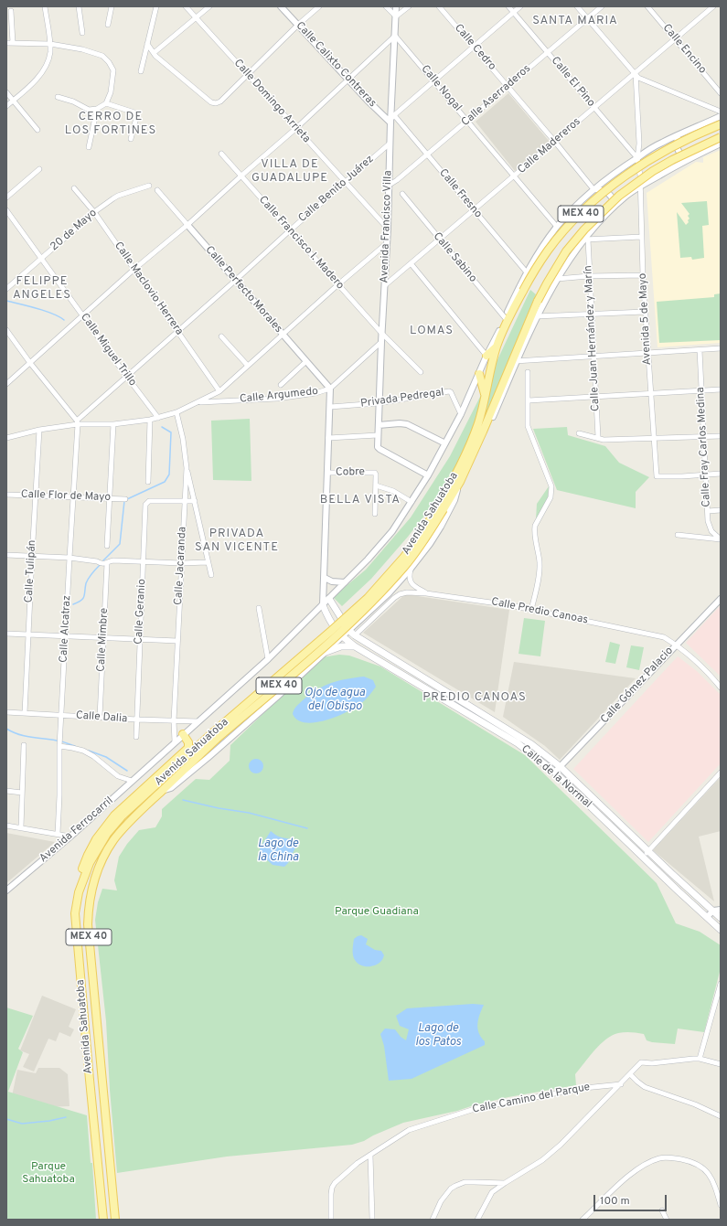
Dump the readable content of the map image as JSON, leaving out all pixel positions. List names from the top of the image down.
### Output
{
  "streets": {
    "main road": ["MEX 40", "Avenida Sahuatoba", "Calle de la Normal"],
    "street": [
      "Calle Cedro",
      "Calle Encino",
      "Calle Calixto Contreras",
      "Calle El Pino",
      "Calle Nogal",
      "Calle Aserraderos",
      "Calle Domingo Arrieta",
      "Calle Madereros",
      "Calle Benito Juárez",
      "Calle Fresno",
      "Avenida Francisco Villa",
      "20 de Mayo",
      "Calle Francisco I. Madero",
      "Calle Sabino",
      "Calle Maclovio Herrera",
      "Calle Perfecto Morales",
      "Avenida 5 de Mayo",
      "Calle Juan Hernández y Marín",
      "Calle Miguel Trillo",
      "Calle Argumedo",
      "Privada Pedregal",
      "Calle Fray Carlos Medina",
      "Cobre",
      "Calle Flor de Mayo",
      "Calle Jacaranda",
      "Calle Tulipán",
      "Calle Geranio",
      "Calle Predio Canoas",
      "Calle Alcatraz",
      "Calle Mimbre",
      "Calle Gómez Palacio",
      "Calle Dalia",
      "Avenida Ferrocarril",
      "Calle Camino del Parque"
    ]
  },
  "crossings": [
    ["Calle Cedro", "Calle Aserraderos"],
    ["Calle Cedro", "Calle Madereros"],
    ["Calle Cedro", "Avenida Sahuatoba"],
    ["Calle Encino", "Calle Madereros"],
    ["Calle Calixto Contreras", "Avenida Francisco Villa"],
    ["Calle El Pino", "Calle Aserraderos"],
    ["Calle El Pino", "Calle Madereros"],
    ["Calle El Pino", "Avenida 5 de Mayo"],
    ["Calle El Pino", "Avenida Sahuatoba"],
    ["Calle Nogal", "Calle Aserraderos"],
    ["Calle Nogal", "Calle Madereros"],
    ["Calle Nogal", "Avenida Francisco Villa"],
    ["Calle Nogal", "Avenida Sahuatoba"],
    ["Calle Aserraderos", "Calle Fresno"],
    ["Calle Aserraderos", "Avenida Francisco Villa"],
    ["Calle Domingo Arrieta", "Calle Benito Juárez"],
    ["Calle Domingo Arrieta", "Avenida Francisco Villa"],
    ["Calle Madereros", "Calle Fresno"],
    ["Calle Madereros", "Avenida Francisco Villa"],
    ["Calle Madereros", "Calle Sabino"],
    ["Calle Madereros", "Avenida 5 de Mayo"],
    ["Calle Benito Juárez", "Avenida Francisco Villa"],
    ["Calle Benito Juárez", "Calle Francisco I. Madero"],
    ["Calle Benito Juárez", "Calle Maclovio Herrera"],
    ["Calle Benito Juárez", "Calle Perfecto Morales"],
    ["Calle Benito Juárez", "Calle Miguel Trillo"],
    ["Calle Benito Juárez", "Calle Alcatraz"],
    ["Calle Fresno", "Avenida Sahuatoba"],
    ["MEX 40", "Calle Sabino"],
    ["MEX 40", "Avenida Sahuatoba"],
    ["Avenida Francisco Villa", "Calle Francisco I. Madero"],
    ["Avenida Francisco Villa", "Privada Pedregal"],
    ["Avenida Francisco Villa", "Avenida Sahuatoba"],
    ["20 de Mayo", "Calle Maclovio Herrera"],
    ["20 de Mayo", "Calle Miguel Trillo"],
    ["Calle Sabino", "Avenida Sahuatoba"],
    ["Calle Perfecto Morales", "Calle Argumedo"],
    ["Avenida 5 de Mayo", "Calle Fray Carlos Medina"],
    ["Avenida 5 de Mayo", "Avenida Sahuatoba"],
    ["Calle Juan Hernández y Marín", "Avenida Sahuatoba"],
    ["Privada Pedregal", "Avenida Sahuatoba"],
    ["Calle Flor de Mayo", "Calle Tulipán"],
    ["Calle Flor de Mayo", "Calle Alcatraz"],
    ["Avenida Sahuatoba", "Calle Jacaranda"],
    ["Avenida Sahuatoba", "Calle Dalia"],
    ["Avenida Sahuatoba", "Calle de la Normal"],
    ["Avenida Sahuatoba", "Avenida Ferrocarril"],
    ["Calle Jacaranda", "Calle Geranio"],
    ["Calle Jacaranda", "Calle Dalia"],
    ["Calle Tulipán", "Calle Dalia"],
    ["Calle Geranio", "Calle Dalia"],
    ["Calle Predio Canoas", "Calle Gómez Palacio"],
    ["Calle Predio Canoas", "Calle de la Normal"],
    ["Calle Alcatraz", "Calle Dalia"],
    ["Calle Mimbre", "Calle Dalia"],
    ["Calle Gómez Palacio", "Calle de la Normal"]
  ],
  "districts": [
    "SANTA MARIA",
    "CERRO DE LOS FORTINES",
    "VILLA DE GUADALUPE",
    "FELIPPE ANGELES",
    "LOMAS",
    "BELLA VISTA",
    "PRIVADA SAN VICENTE",
    "PREDIO CANOAS"
  ],
  "water": ["Ojo de agua del Obispo", "Lago de la China", "Lago de los Patos"],
  "parks": ["Parque Guadiana", "Parque Sahuatoba"],
  "scale_bar": "100 m"
}
